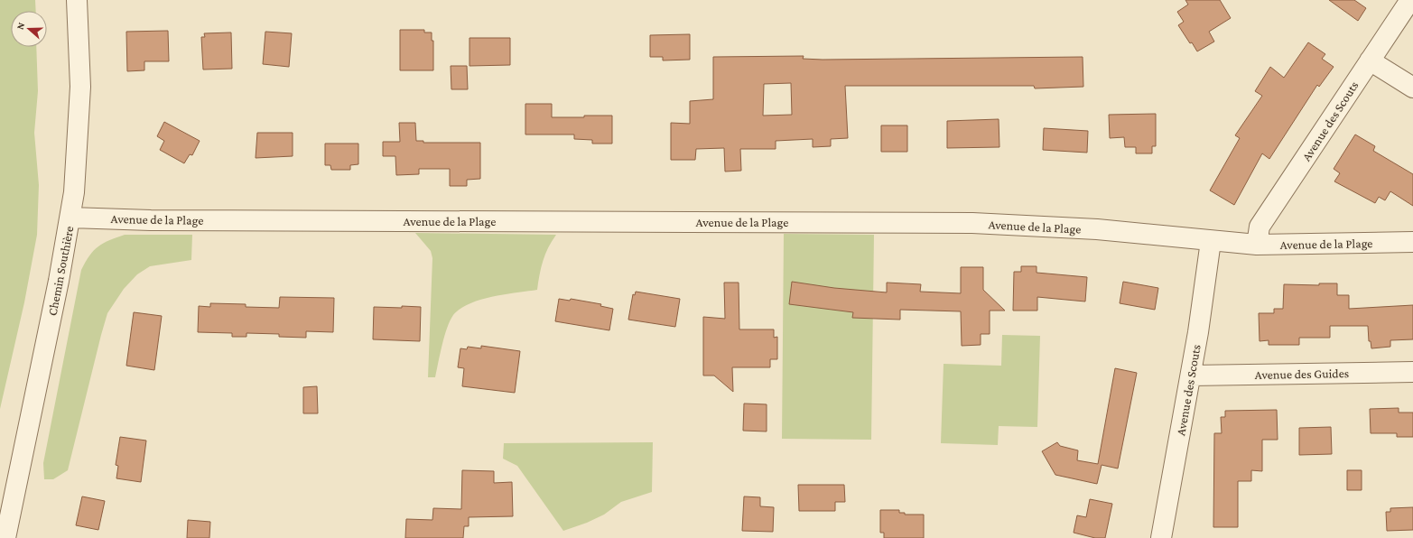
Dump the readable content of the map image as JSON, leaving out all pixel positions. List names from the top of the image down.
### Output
{
  "streets": {
    "street": [
      "Avenue des Scouts",
      "Avenue de la Plage",
      "Chemin Southière",
      "Avenue des Guides"
    ]
  },
  "crossings": [
    ["Avenue des Scouts", "Avenue de la Plage"],
    ["Avenue des Scouts", "Avenue des Guides"],
    ["Avenue de la Plage", "Chemin Southière"]
  ],
  "north": "left"
}
